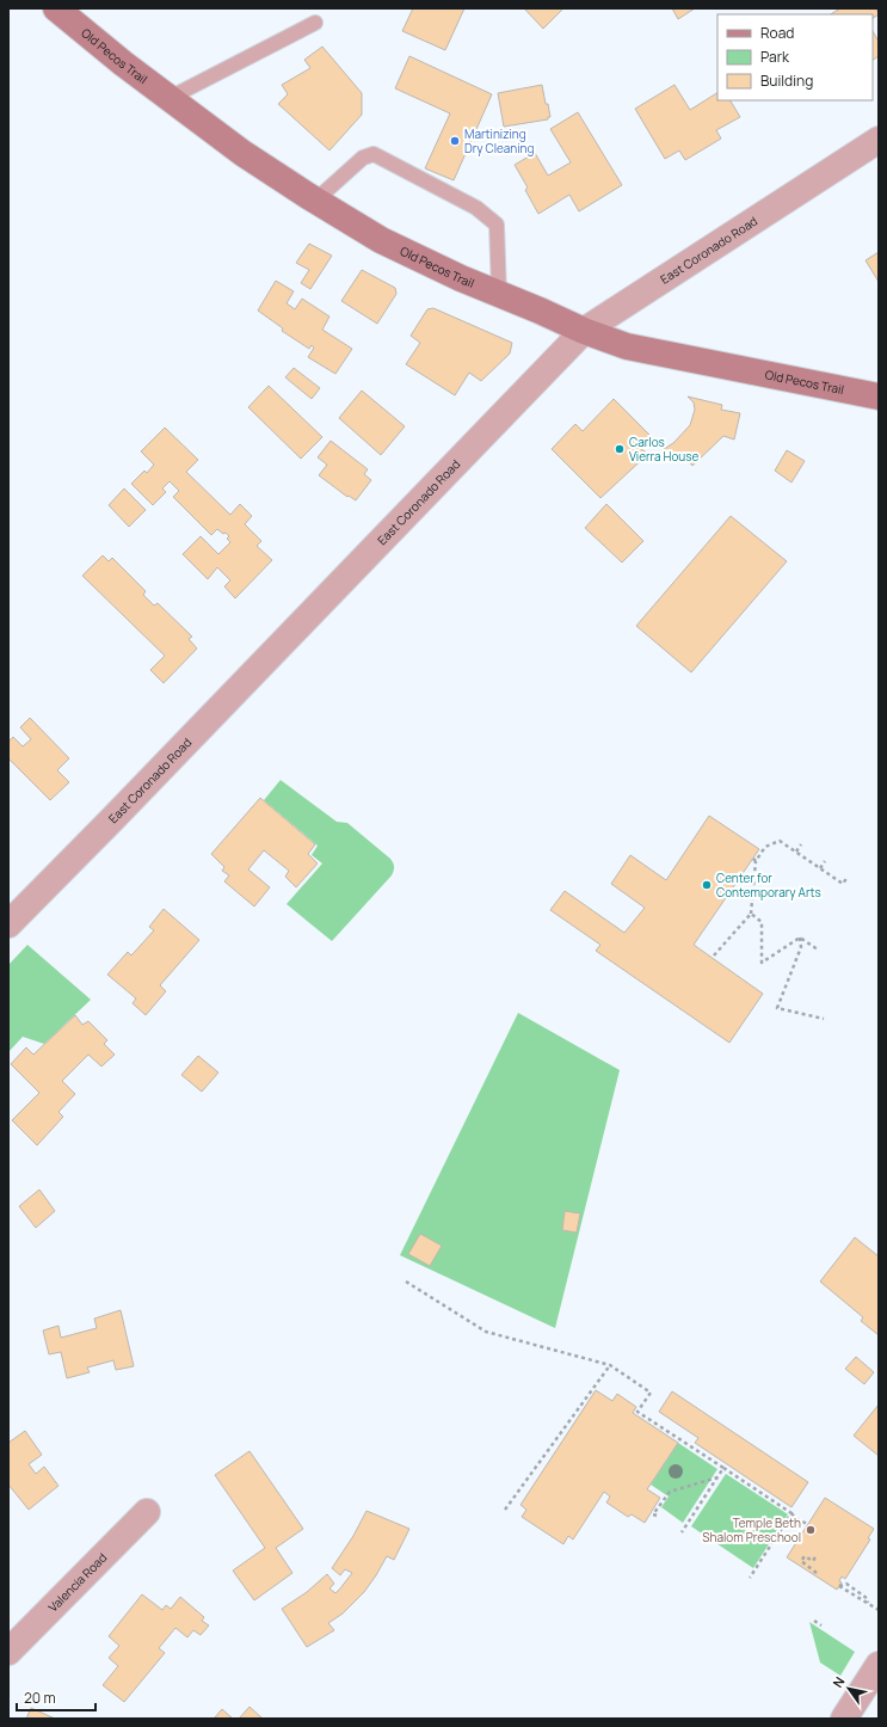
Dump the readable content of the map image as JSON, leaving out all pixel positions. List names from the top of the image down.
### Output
{
  "streets": {
    "main road": ["Old Pecos Trail"],
    "street": ["East Coronado Road", "Valencia Road"]
  },
  "crossings": [
    ["Old Pecos Trail", "East Coronado Road"]
  ],
  "places": [
    "Martinizing Dry Cleaning",
    "Carlos Vierra House",
    "Center for Contemporary Arts",
    "Temple Beth Shalom Preschool"
  ],
  "legend": ["Road", "Park", "Building"],
  "scale_bar": "20 m",
  "north": "top left"
}
